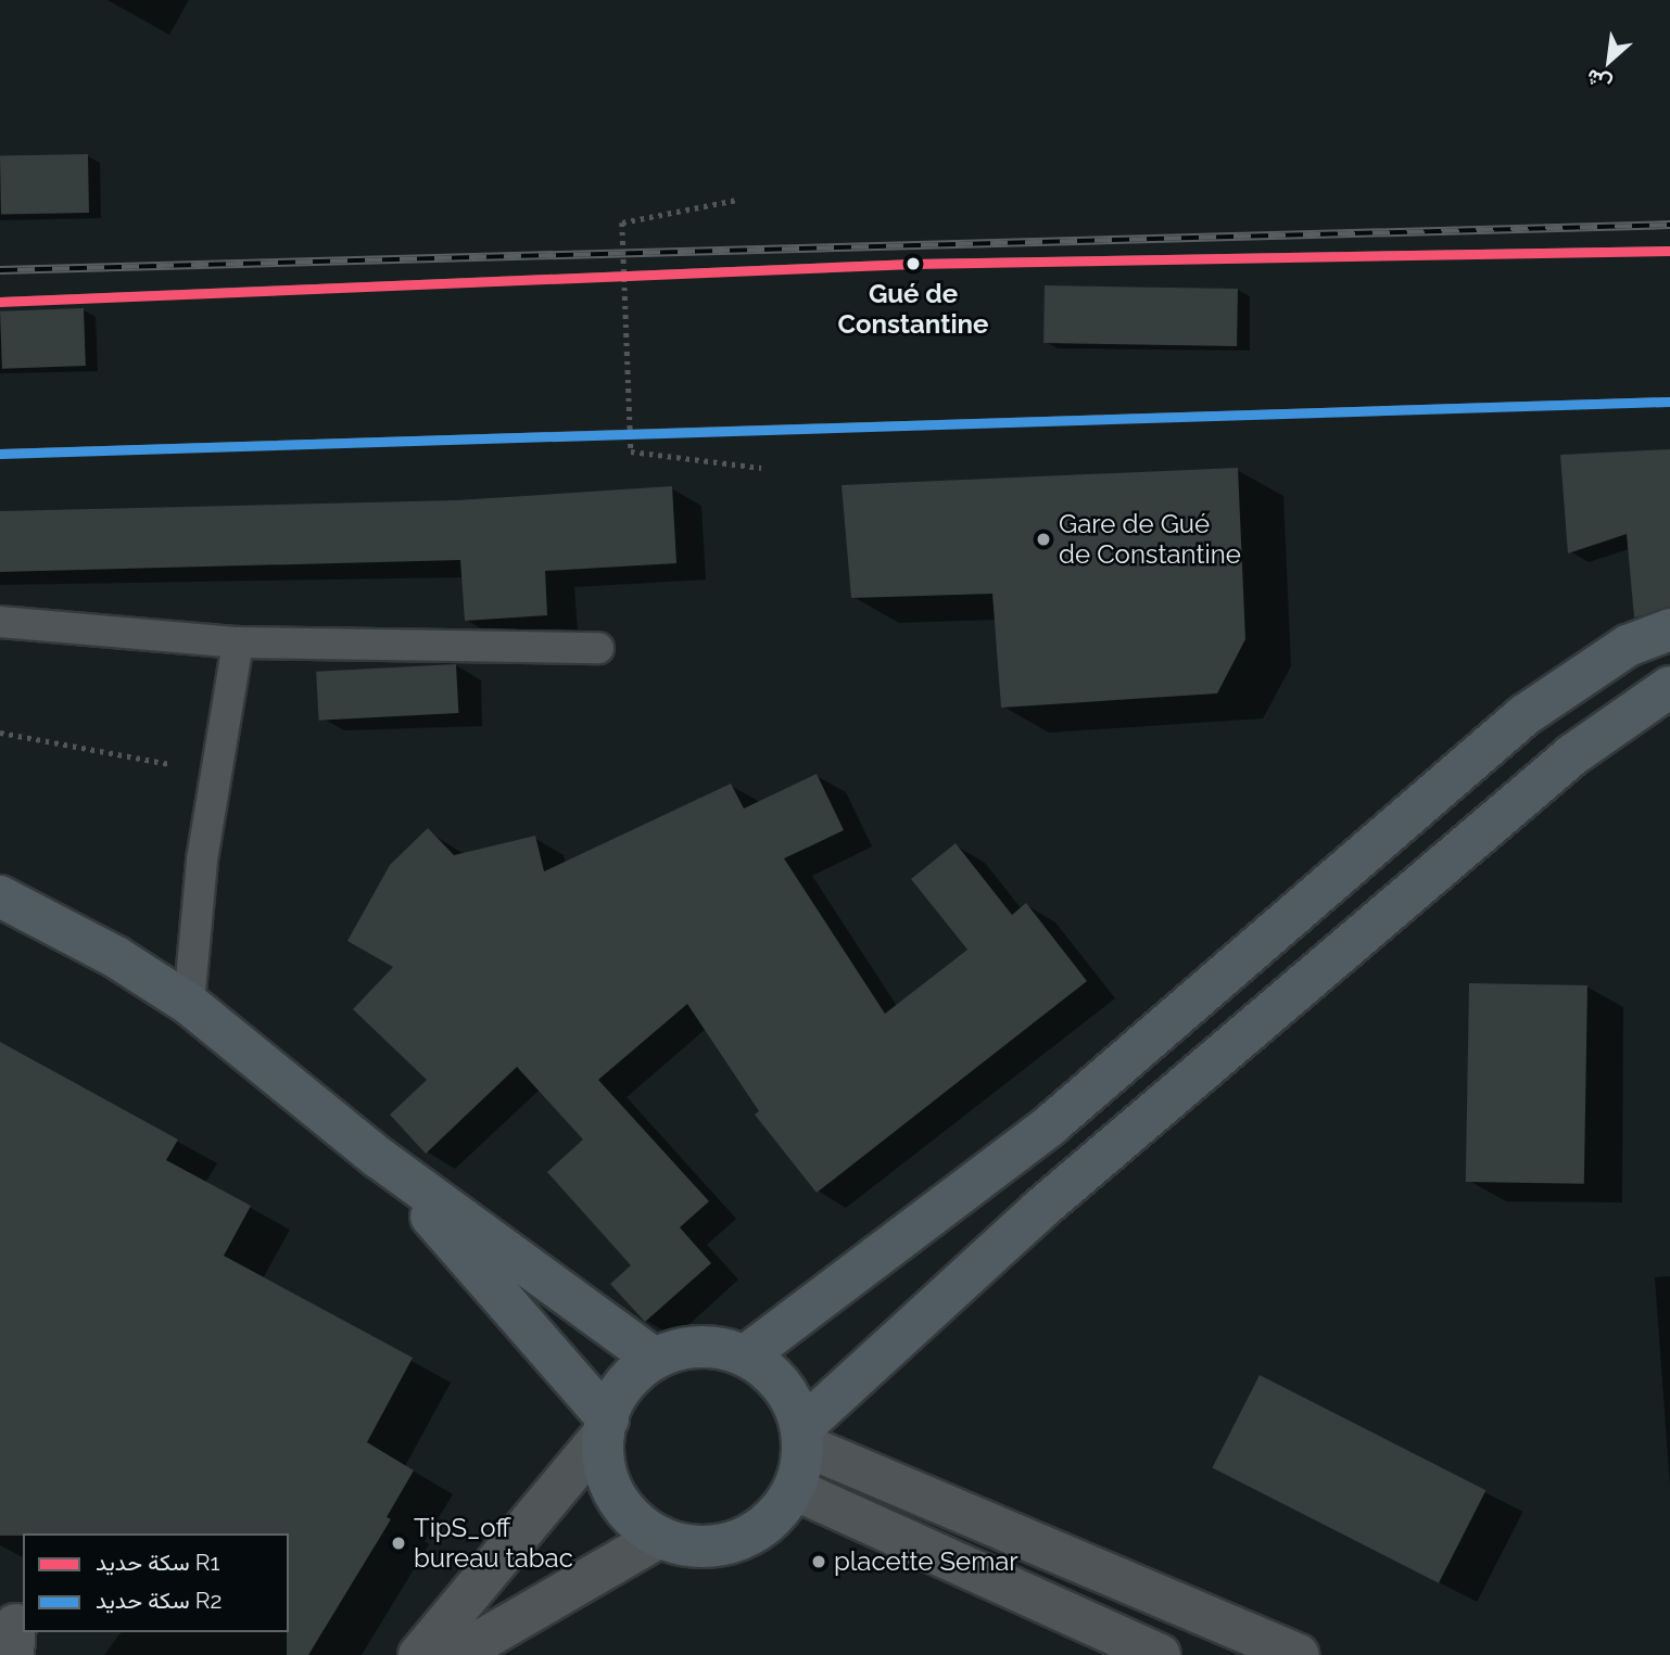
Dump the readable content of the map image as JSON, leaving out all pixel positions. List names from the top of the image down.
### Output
{
  "places": [
    "Gué de Constantine",
    "Gare de Gué de Constantine",
    "TipS_off bureau tabac",
    "placette Semar"
  ],
  "lines": ["rail line R1", "rail line R2"],
  "legend": ["سكة حديد R1", "سكة حديد R2"],
  "north": "bottom left"
}
